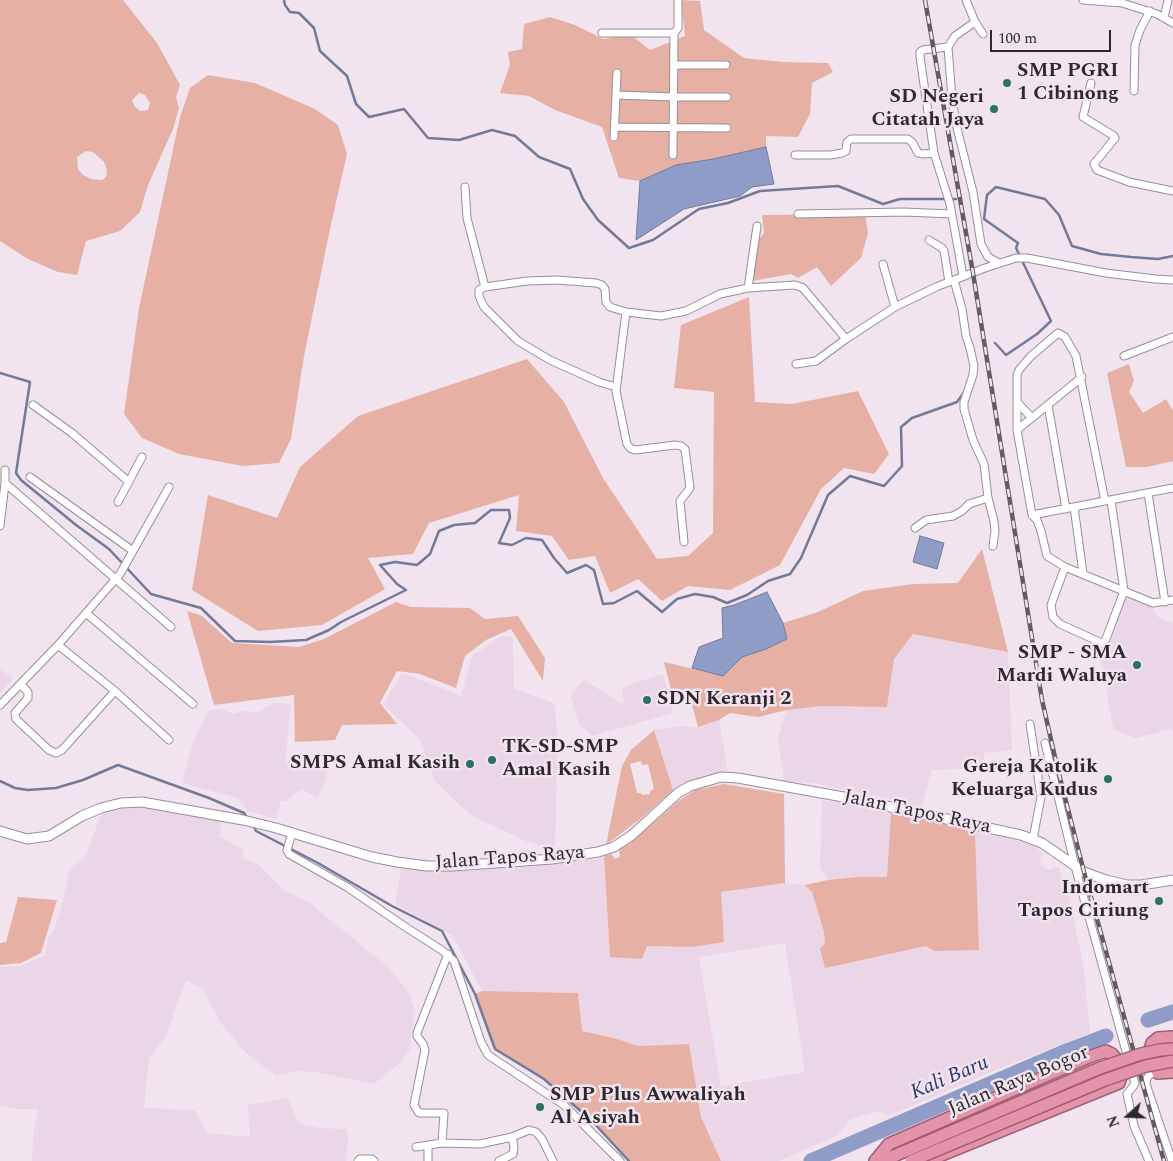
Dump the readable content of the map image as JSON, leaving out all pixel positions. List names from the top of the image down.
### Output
{
  "streets": {
    "highway": ["Jalan Raya Bogor"],
    "main road": ["Jalan Tapos Raya"]
  },
  "water": ["Kali Baru"],
  "places": [
    "SMP PGRI 1 Cibinong",
    "SD Negeri Citatah Jaya",
    "SMP - SMA Mardi Waluya",
    "SDN Keranji 2",
    "TK-SD-SMP Amal Kasih",
    "SMPS Amal Kasih",
    "Gereja Katolik Keluarga Kudus",
    "Indomart Tapos Ciriung",
    "SMP Plus Awwaliyah Al Asiyah"
  ],
  "scale_bar": "100 m",
  "north": "left"
}
